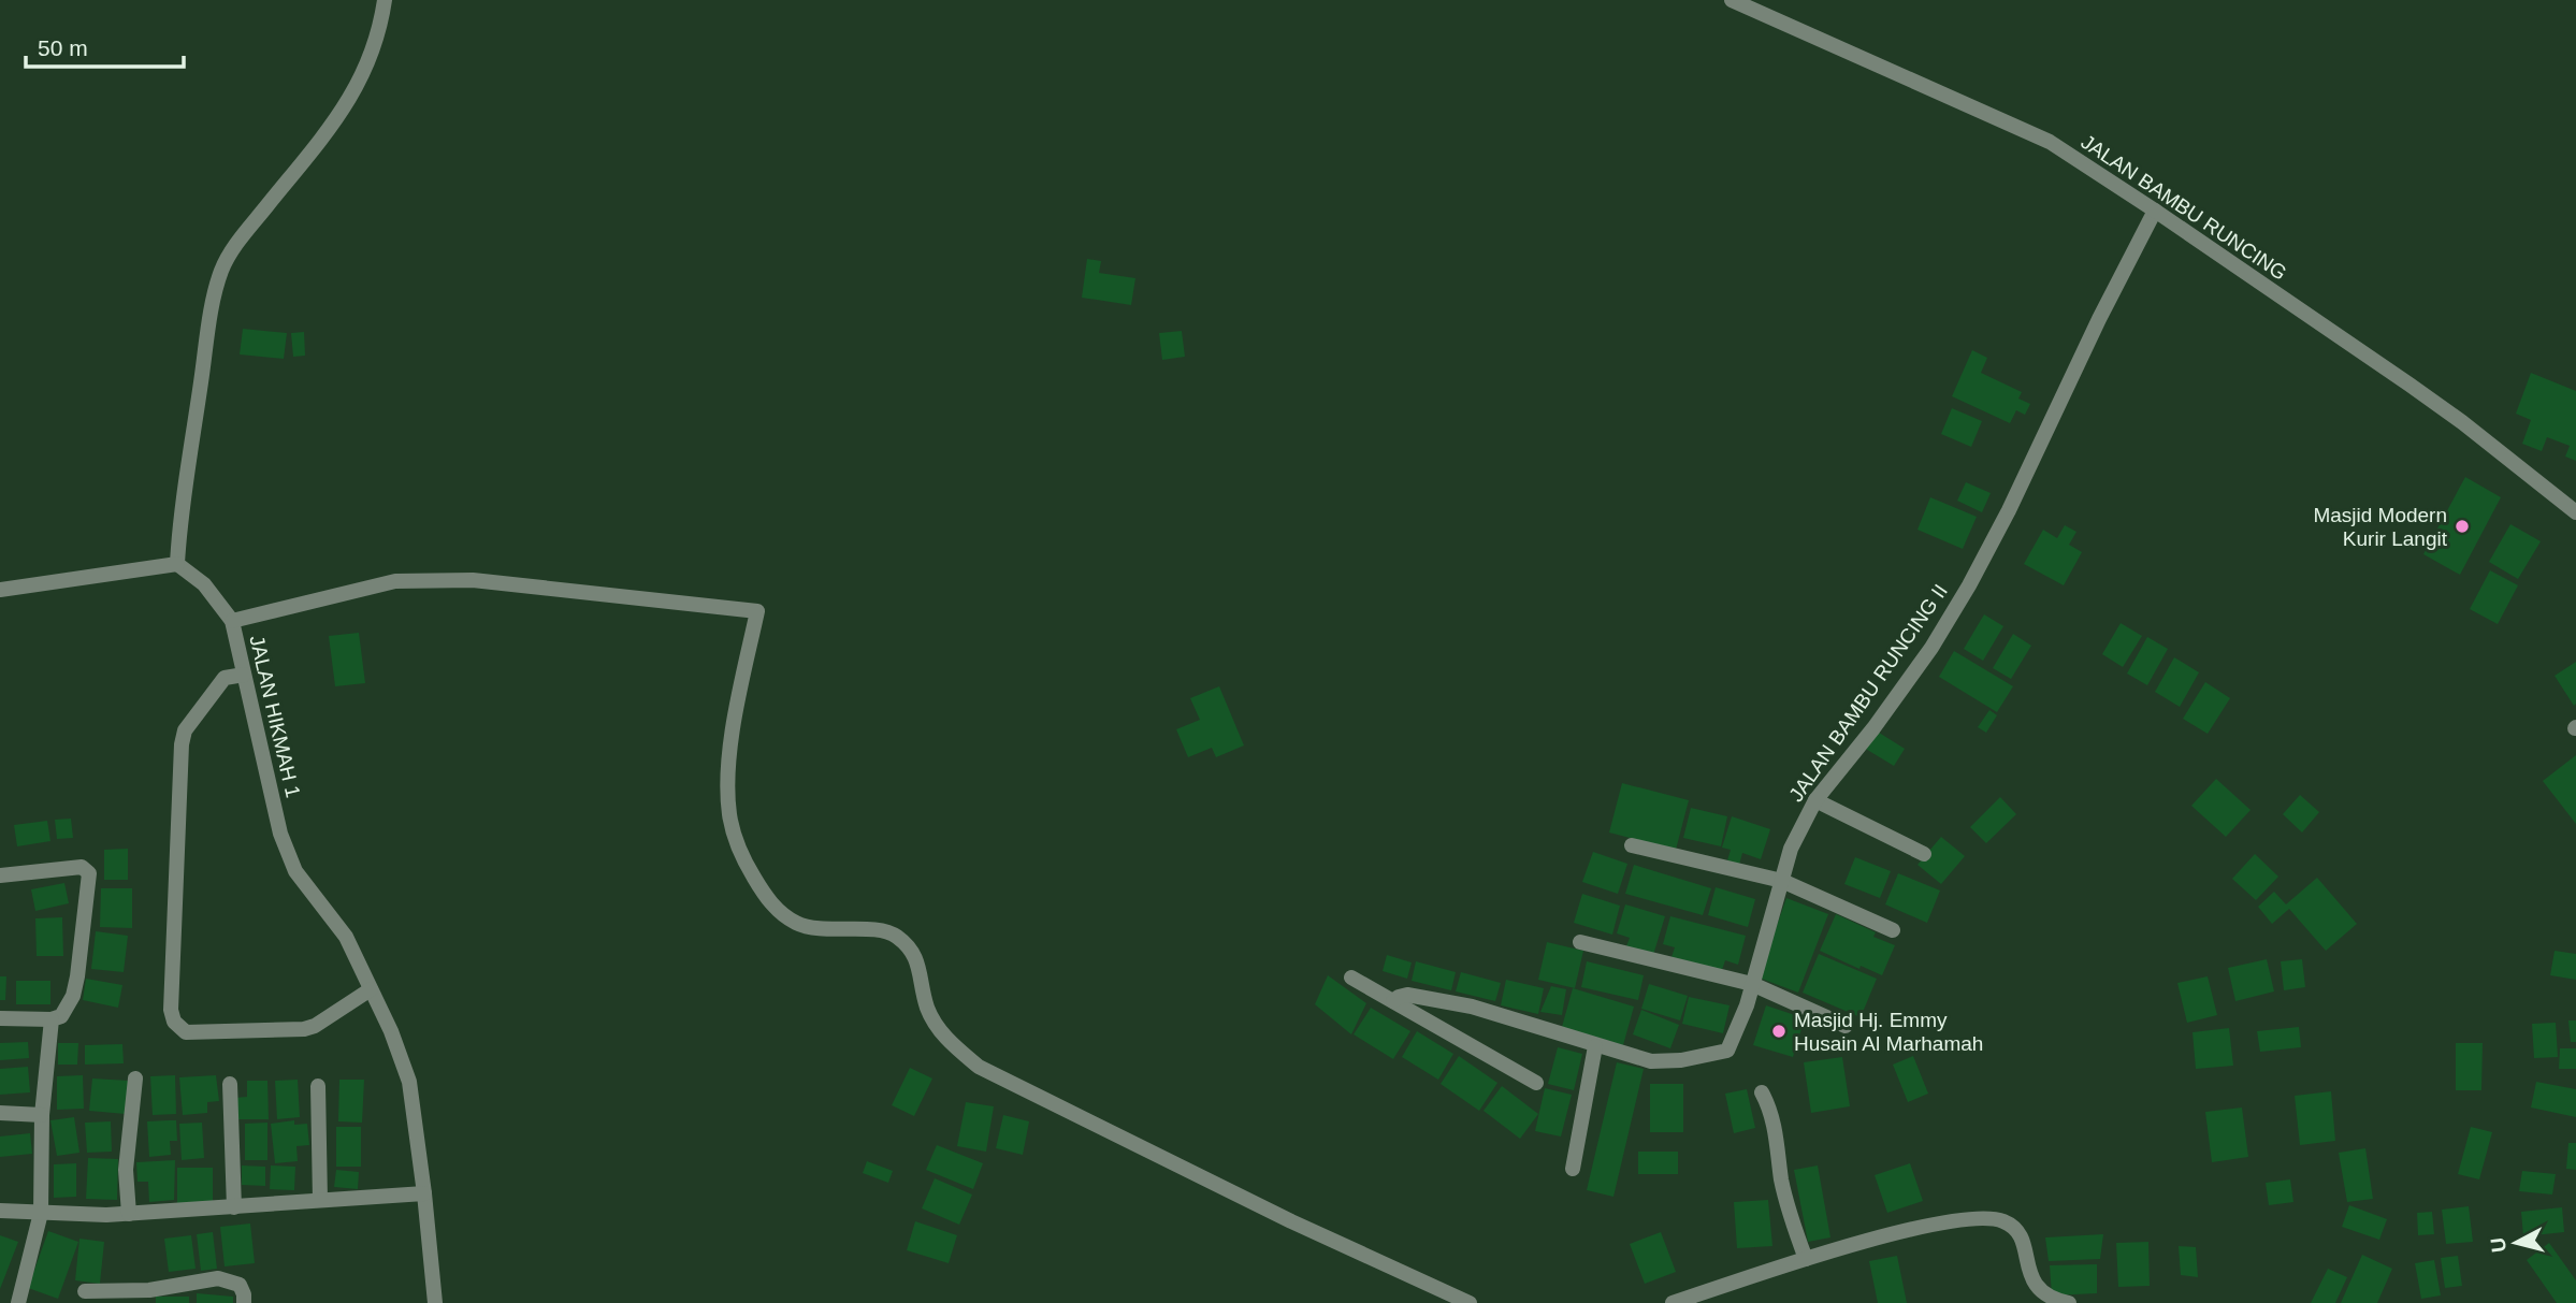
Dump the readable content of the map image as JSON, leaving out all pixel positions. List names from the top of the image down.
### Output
{
  "streets": {
    "street": ["JALAN BAMBU RUNCING", "JALAN BAMBU RUNCING II", "JALAN HIKMAH 1"]
  },
  "crossings": [
    ["JALAN BAMBU RUNCING", "JALAN BAMBU RUNCING II"]
  ],
  "places": ["Masjid Modern Kurir Langit", "Masjid Hj. Emmy Husain Al Marhamah"],
  "scale_bar": "50 m",
  "north": "left"
}
